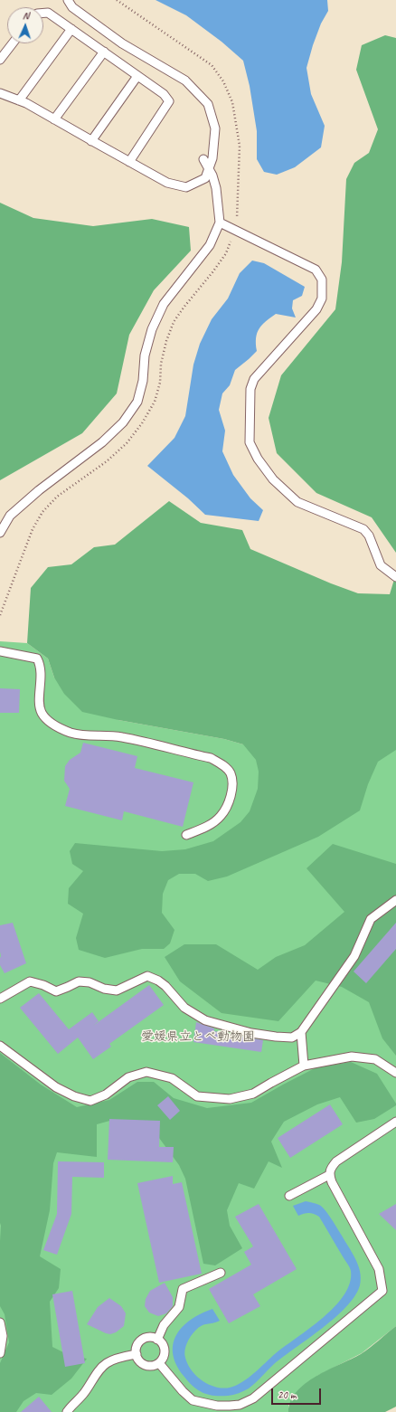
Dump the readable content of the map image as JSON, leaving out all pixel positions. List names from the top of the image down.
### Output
{
  "parks": ["愛媛県立とべ動物園"],
  "scale_bar": "20 m",
  "north": "top"
}
